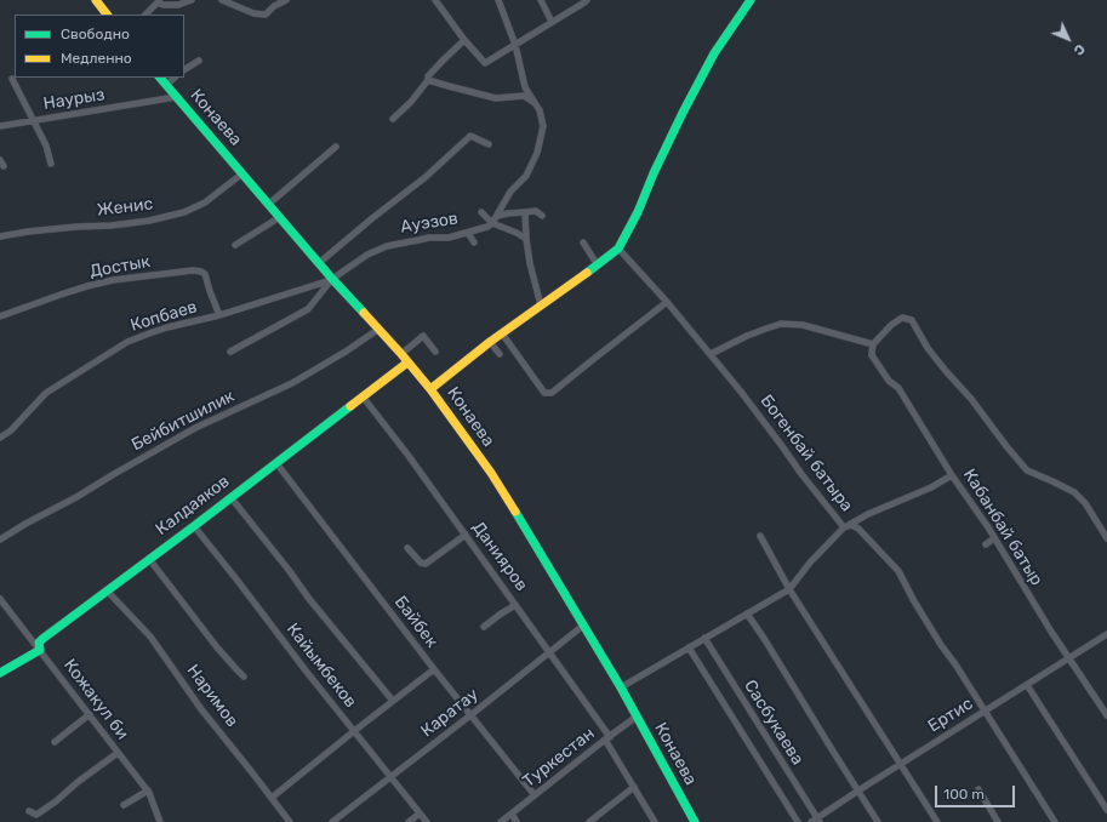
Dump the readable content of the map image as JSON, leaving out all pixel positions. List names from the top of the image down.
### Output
{
  "streets": {
    "street": [
      "Наурыз",
      "Конаева",
      "Женис",
      "Ауэзов",
      "Достык",
      "Копбаев",
      "Бейбитшилик",
      "Богенбай батыра",
      "Калдаяков",
      "Кабанбай батыр",
      "Данияров",
      "Байбек",
      "Кайымбеков",
      "Наримов",
      "Кожакул би",
      "Каратау",
      "Ертис",
      "Сасбукаева",
      "Туркестан"
    ]
  },
  "crossings": [
    ["Наурыз", "Конаева"],
    ["Конаева", "Женис"],
    ["Конаева", "Ауэзов"],
    ["Конаева", "Копбаев"],
    ["Конаева", "Бейбитшилик"],
    ["Конаева", "Калдаяков"],
    ["Конаева", "Каратау"],
    ["Конаева", "Туркестан"],
    ["Ауэзов", "Копбаев"],
    ["Достык", "Копбаев"],
    ["Богенбай батыра", "Ертис"],
    ["Калдаяков", "Данияров"],
    ["Калдаяков", "Байбек"],
    ["Калдаяков", "Кайымбеков"],
    ["Калдаяков", "Наримов"],
    ["Калдаяков", "Кожакул би"],
    ["Кабанбай батыр", "Ертис"],
    ["Данияров", "Каратау"],
    ["Данияров", "Туркестан"],
    ["Байбек", "Каратау"],
    ["Байбек", "Туркестан"],
    ["Кайымбеков", "Каратау"],
    ["Ертис", "Сасбукаева"]
  ],
  "legend": ["Свободно", "Медленно"],
  "scale_bar": "100 m",
  "north": "bottom right"
}
